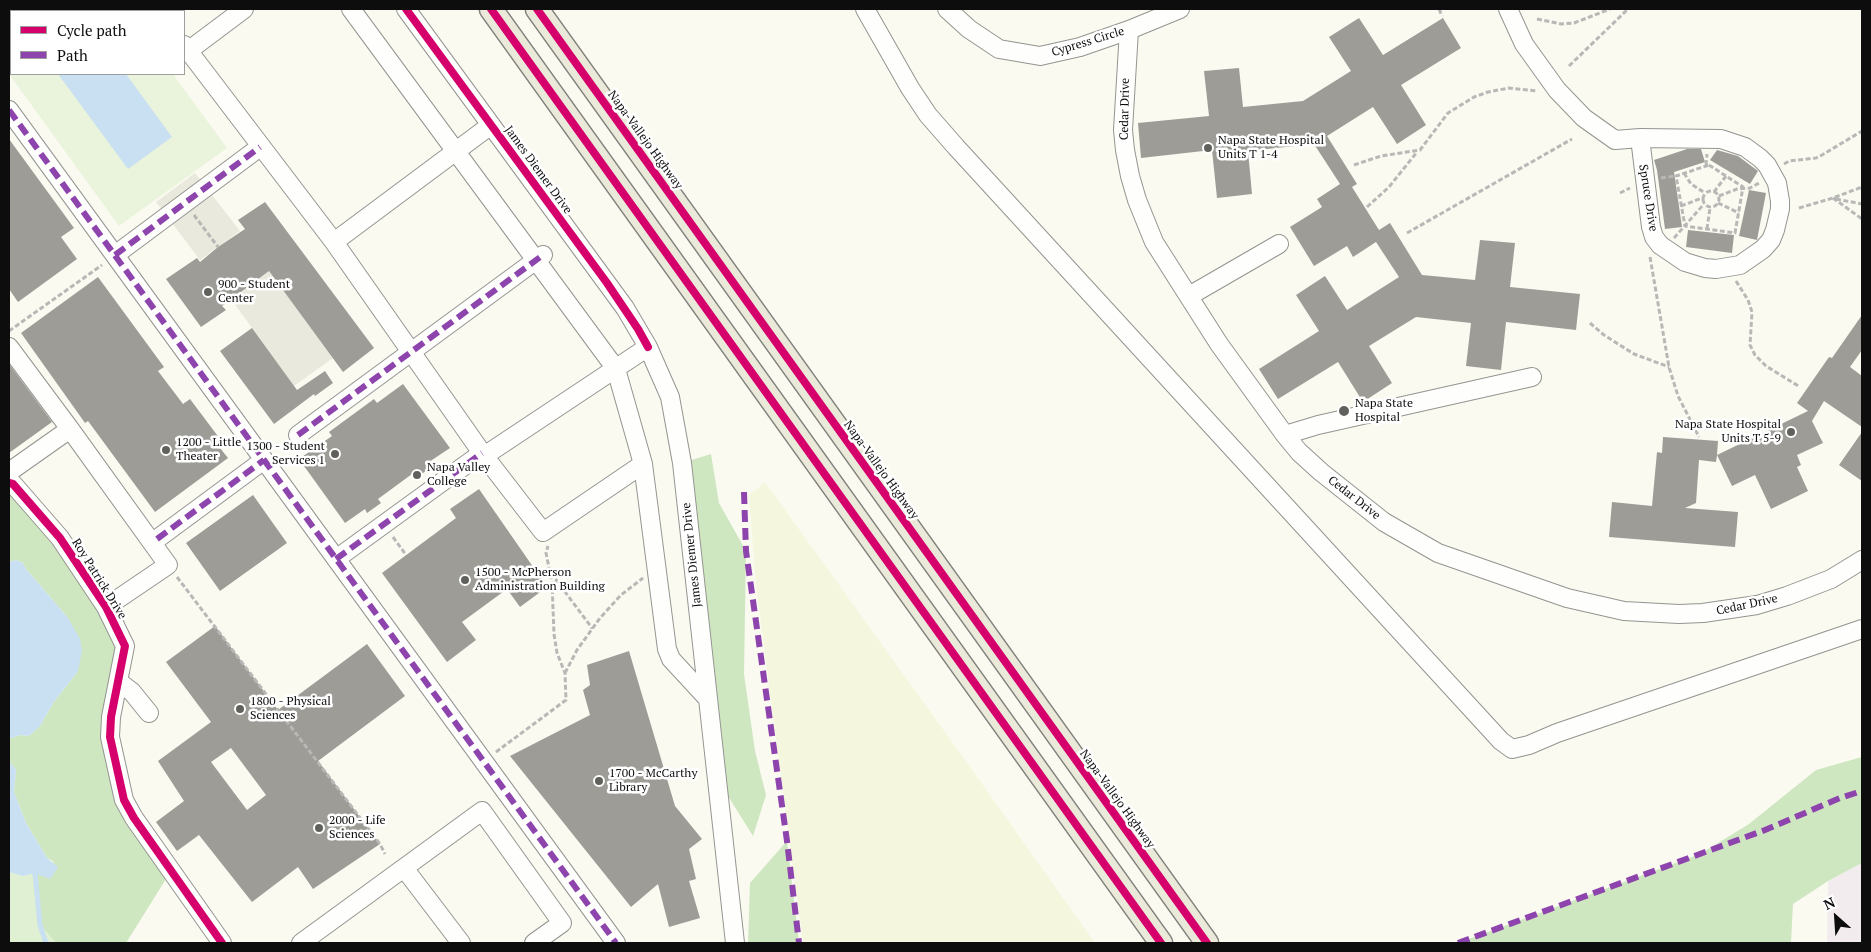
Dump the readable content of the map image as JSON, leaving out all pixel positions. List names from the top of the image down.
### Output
{
  "streets": {
    "main road": ["Napa-Vallejo Highway"],
    "street": [
      "Cypress Circle",
      "Cedar Drive",
      "James Diemer Drive",
      "Spruce Drive",
      "Roy Patrick Drive"
    ]
  },
  "crossings": [
    ["Cypress Circle", "Cedar Drive"]
  ],
  "places": [
    "Napa State Hospital Units T 1-4",
    "900 - Student Center",
    "Napa State Hospital",
    "Napa State Hospital Units T 5-9",
    "1200 - Little Theater",
    "1300 - Student Services 1",
    "Napa Valley College",
    "1500 - McPherson Administration Building",
    "1800 - Physical Sciences",
    "1700 - McCarthy Library",
    "2000 - Life Sciences"
  ],
  "legend": ["Cycle path", "Path"],
  "north": "top left"
}
